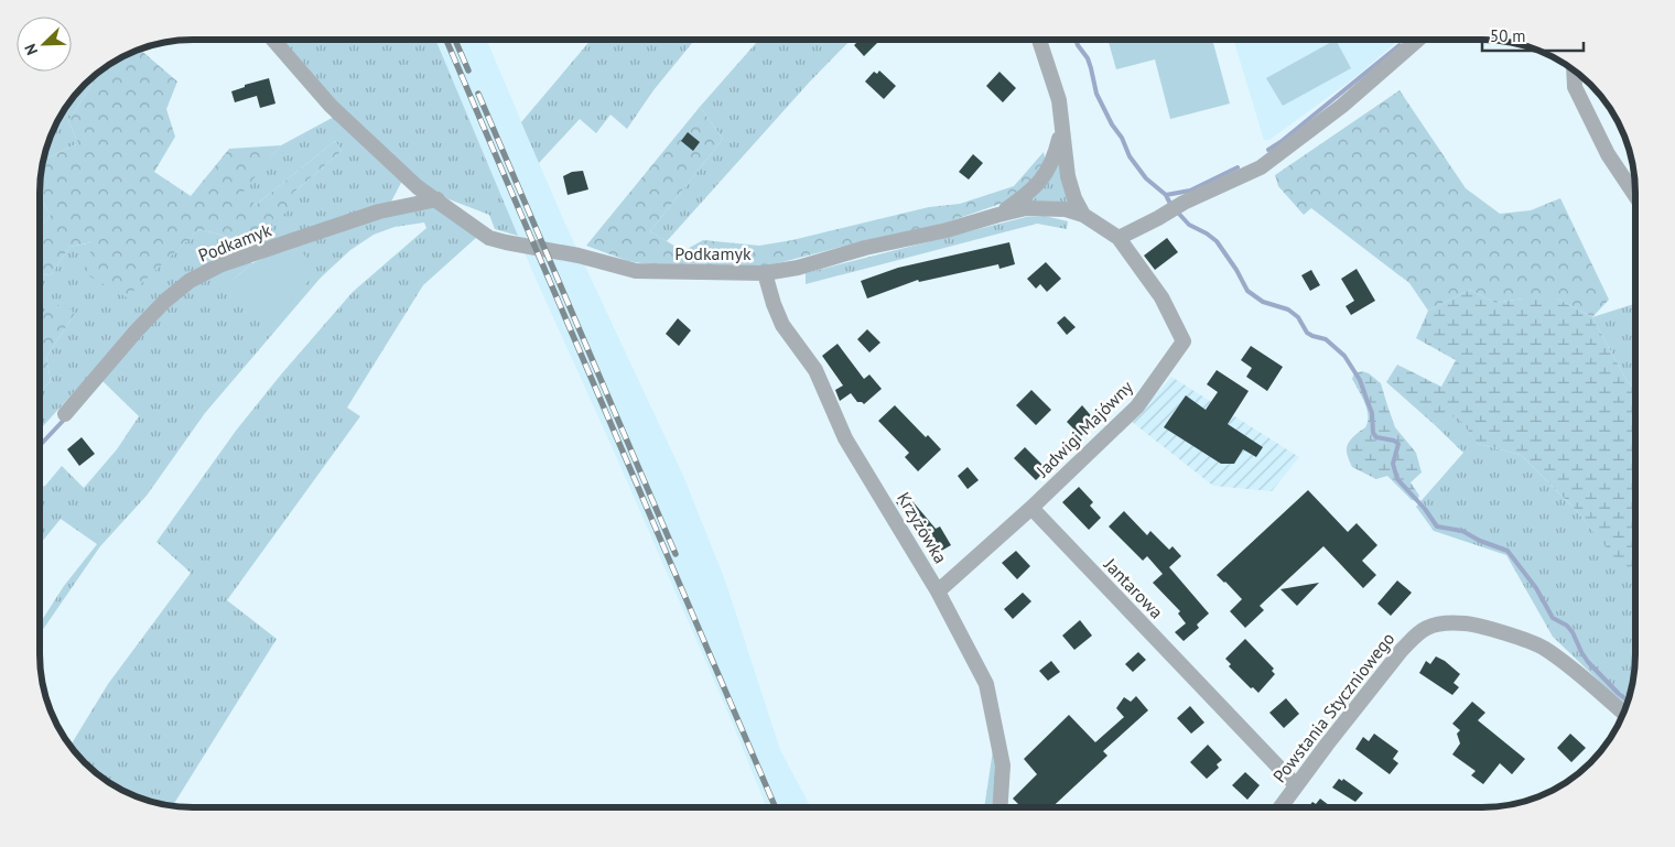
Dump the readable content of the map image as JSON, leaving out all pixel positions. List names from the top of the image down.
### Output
{
  "streets": {
    "street": [
      "Podkamyk",
      "Jadwigi Majówny",
      "Krzyżówka",
      "Jantarowa",
      "Powstania Styczniowego"
    ]
  },
  "crossings": [
    ["Podkamyk", "Jadwigi Majówny"],
    ["Podkamyk", "Krzyżówka"],
    ["Jadwigi Majówny", "Jantarowa"],
    ["Jantarowa", "Powstania Styczniowego"]
  ],
  "scale_bar": "50 m",
  "north": "bottom left"
}
